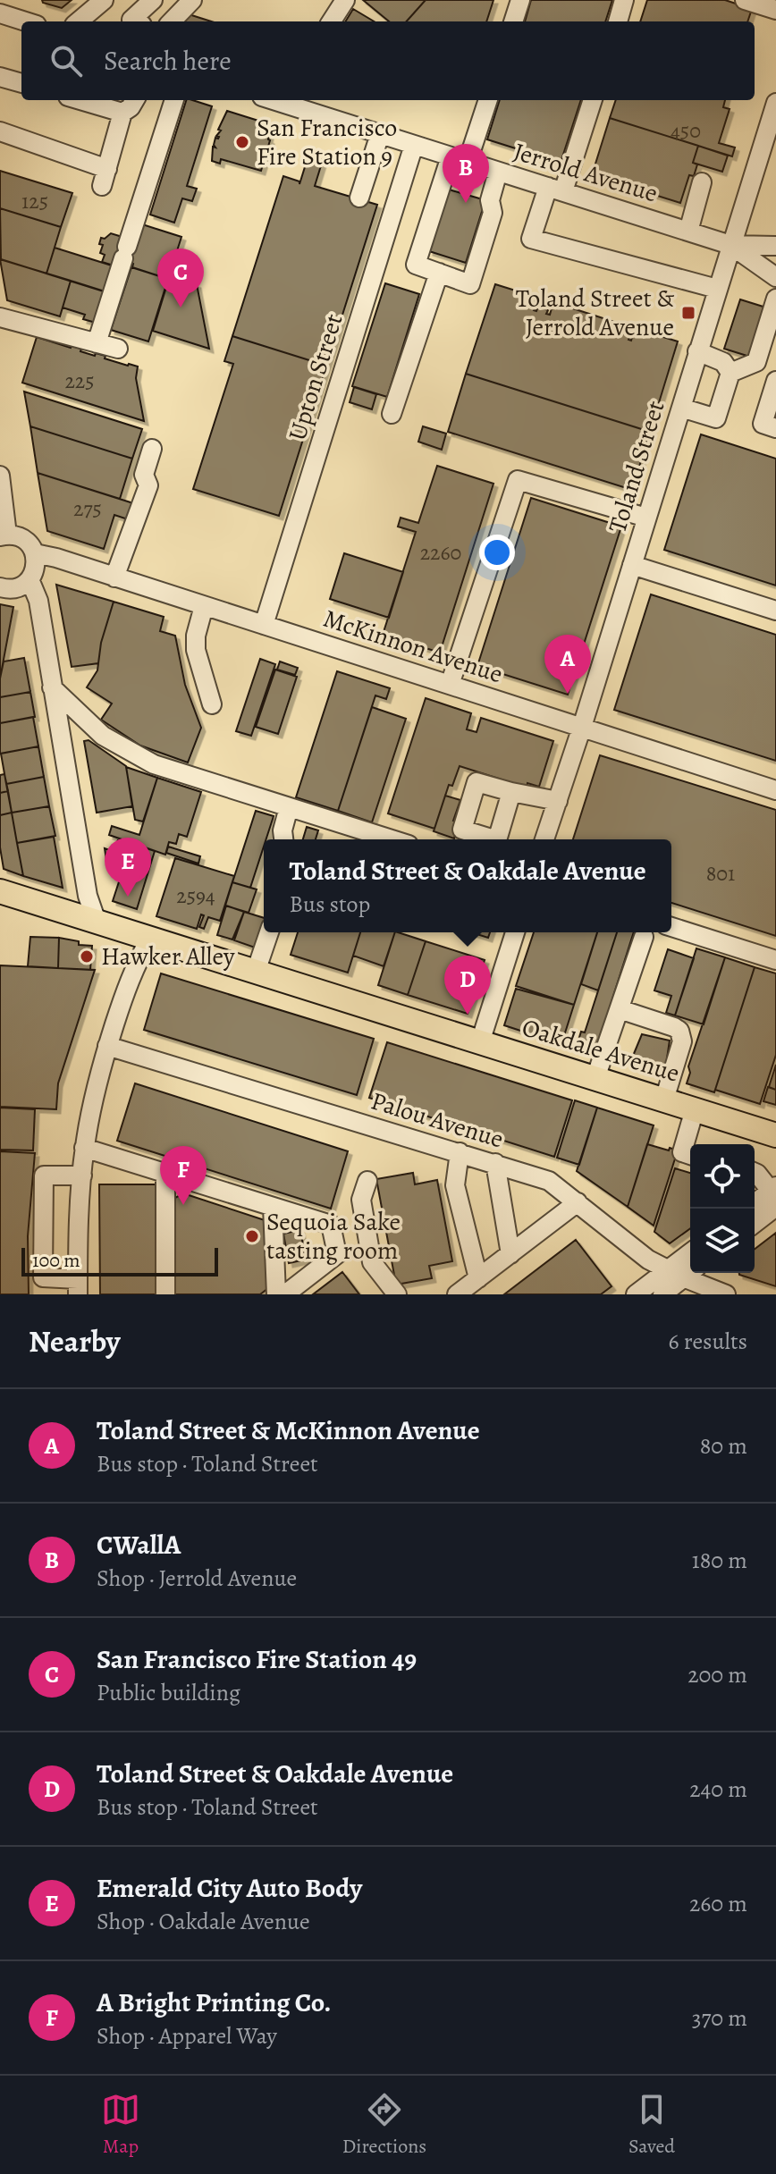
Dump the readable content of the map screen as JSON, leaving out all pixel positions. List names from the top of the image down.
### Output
{
  "streets": {
    "main road": ["Oakdale Avenue"],
    "street": [
      "Jerrold Avenue",
      "Upton Street",
      "Toland Street",
      "McKinnon Avenue",
      "Palou Avenue"
    ]
  },
  "crossings": [
    ["Jerrold Avenue", "Upton Street"],
    ["Jerrold Avenue", "Toland Street"],
    ["Upton Street", "McKinnon Avenue"],
    ["Toland Street", "McKinnon Avenue"]
  ],
  "places": {
    "other": ["San Francisco Fire Station 9", "Hawker Alley", "Sequoia Sake tasting room"],
    "transit": ["Toland Street & Jerrold Avenue"]
  },
  "house_numbers": [
    "450",
    "125",
    "225",
    "275",
    "2260",
    "801",
    "2594"
  ],
  "scale_bar": "100 m",
  "page": {
    "search": "Search here",
    "pins": [
      "B",
      "C",
      "A",
      "E",
      "D",
      "F"
    ],
    "popup": ["Toland Street & Oakdale Avenue", "Bus stop"],
    "scale": "100 m",
    "heading": ["Nearby", "6 results"],
    "list": [
      {
        "mark": "A",
        "name": "Toland Street & McKinnon Avenue",
        "note": "Bus stop · Toland Street",
        "value": "80 m"
      },
      {
        "mark": "B",
        "name": "CWallA",
        "note": "Shop · Jerrold Avenue",
        "value": "180 m"
      },
      {
        "mark": "C",
        "name": "San Francisco Fire Station 49",
        "note": "Public building",
        "value": "200 m"
      },
      {
        "mark": "D",
        "name": "Toland Street & Oakdale Avenue",
        "note": "Bus stop · Toland Street",
        "value": "240 m"
      },
      {
        "mark": "E",
        "name": "Emerald City Auto Body",
        "note": "Shop · Oakdale Avenue",
        "value": "260 m"
      },
      {
        "mark": "F",
        "name": "A Bright Printing Co.",
        "note": "Shop · Apparel Way",
        "value": "370 m"
      }
    ],
    "nav": ["Map", "Directions", "Saved"]
  }
}
